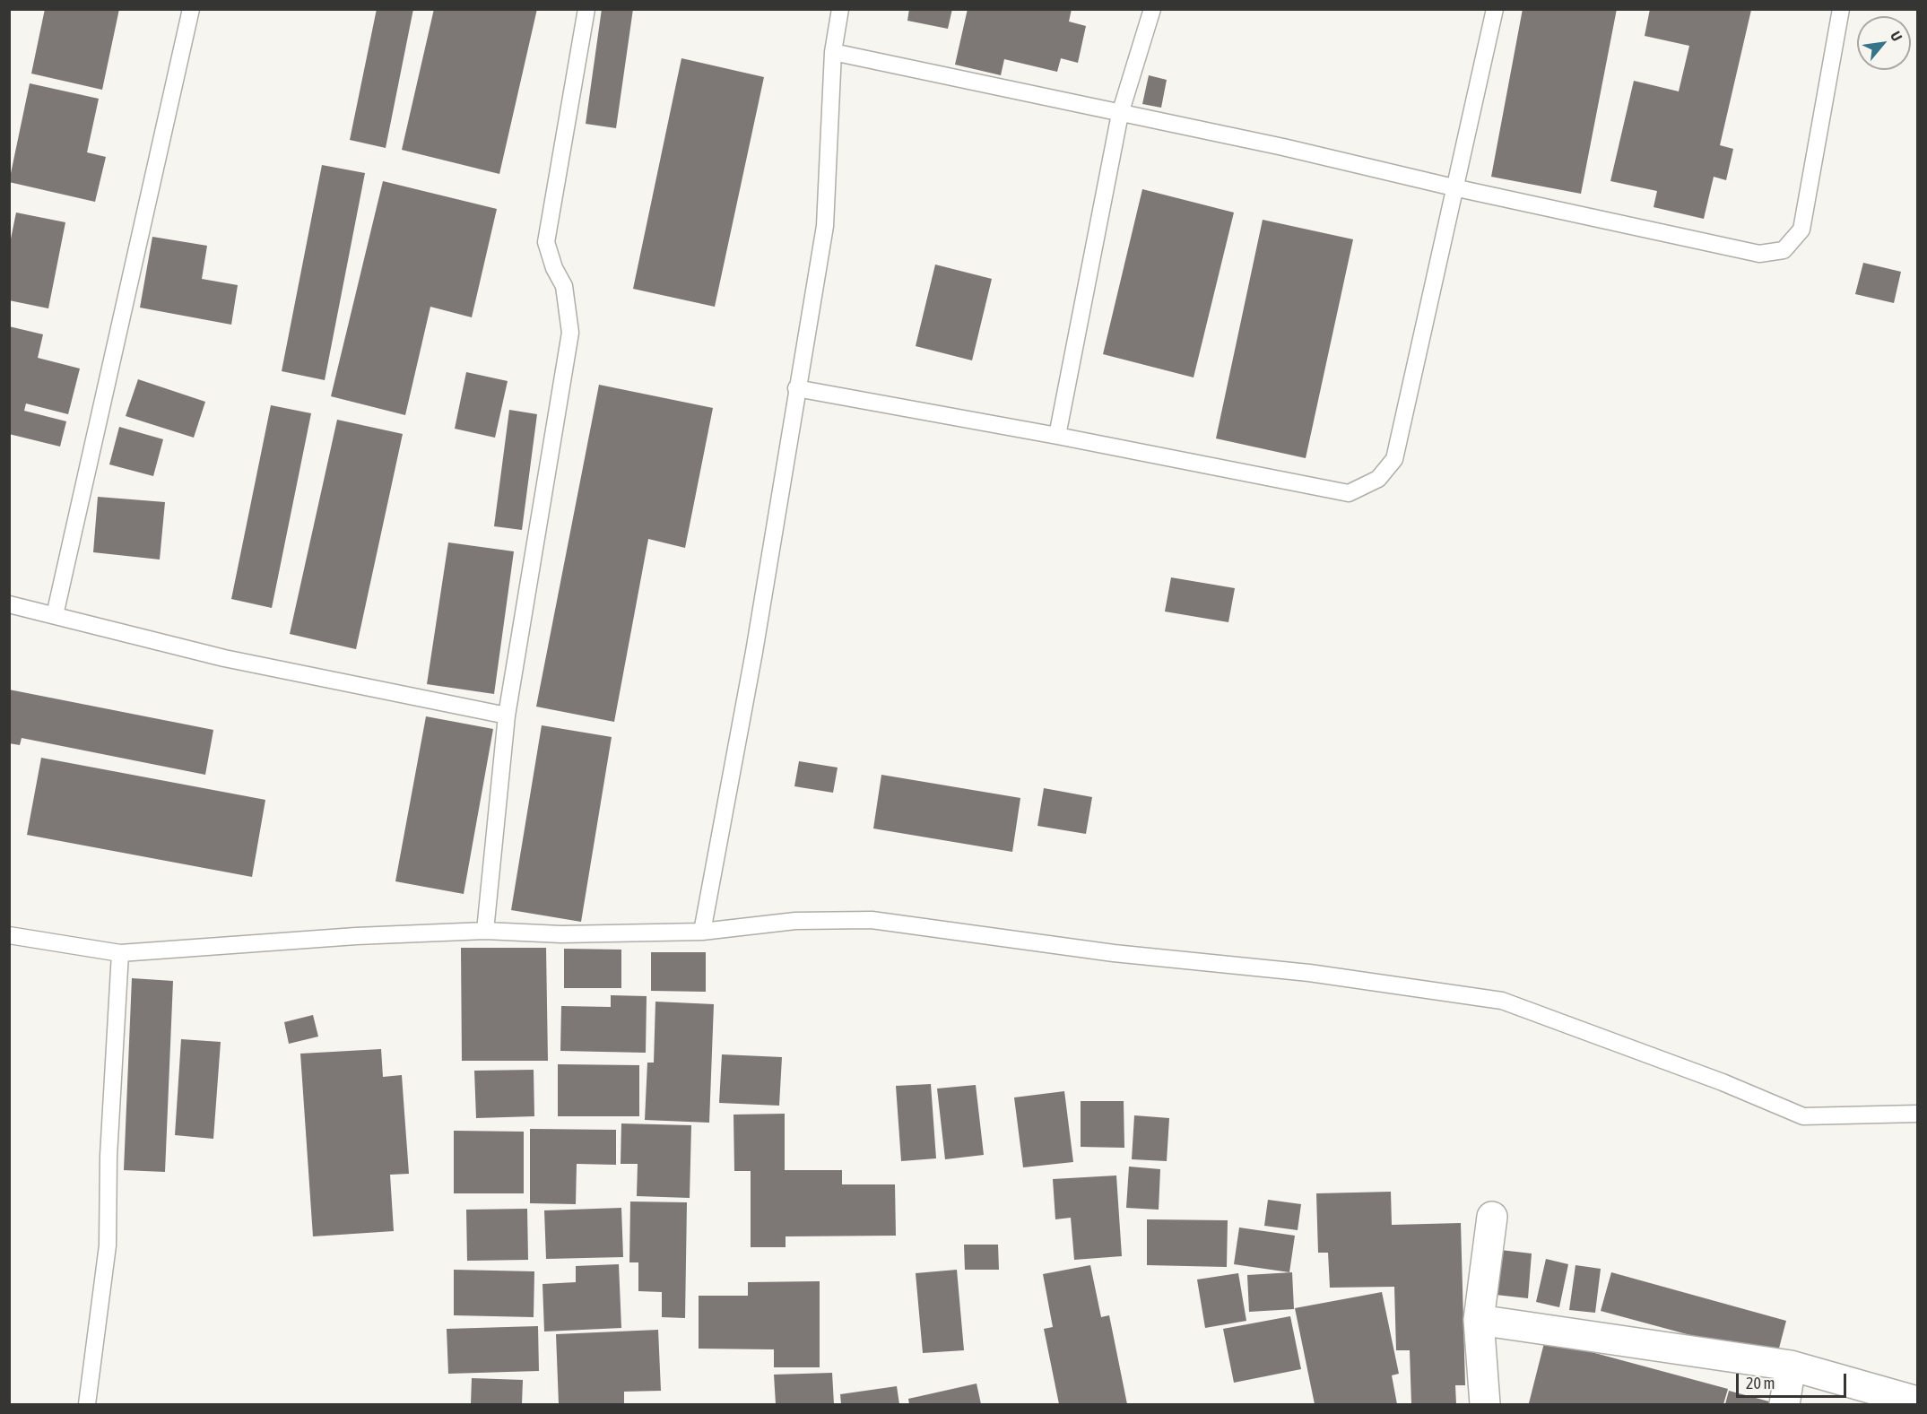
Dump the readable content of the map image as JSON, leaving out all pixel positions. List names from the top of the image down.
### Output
{
  "scale_bar": "20 m",
  "north": "top right"
}
